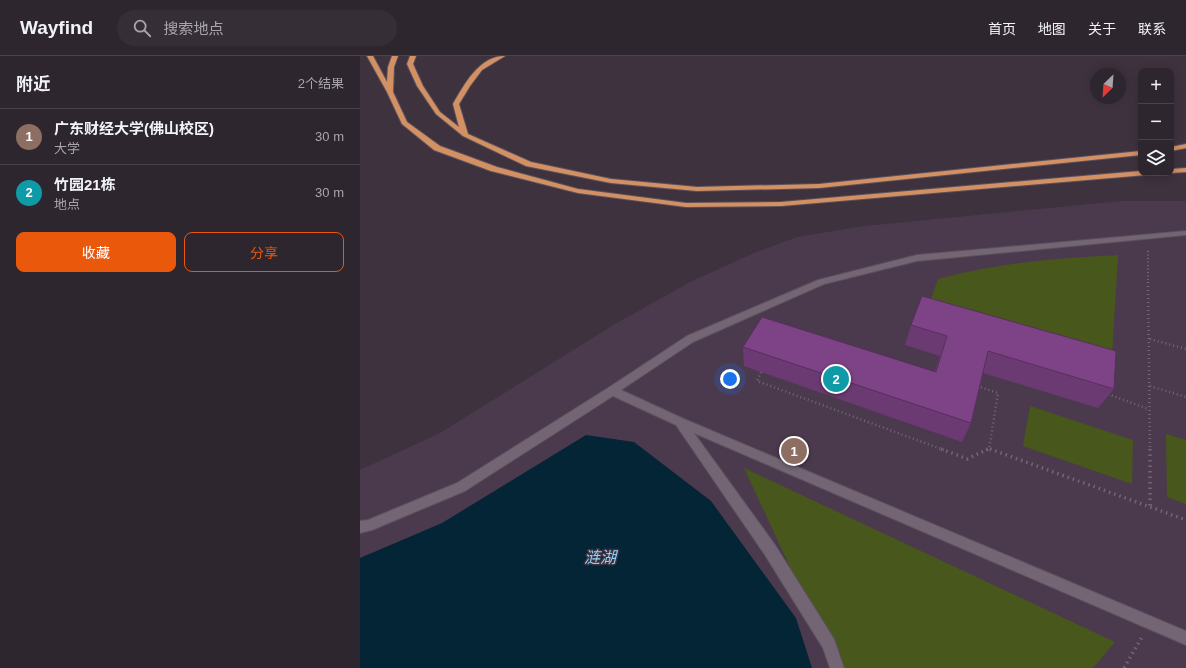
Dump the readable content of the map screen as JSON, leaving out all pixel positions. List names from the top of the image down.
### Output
{
  "water": ["涟湖"],
  "north": "bottom left",
  "page": {
    "header": "Wayfind",
    "search": "搜索地点",
    "nav": [
      "首页",
      "地图",
      "关于",
      "联系"
    ],
    "heading": ["附近", "2个结果"],
    "map_buttons": ["+", "−"],
    "list": [
      {
        "mark": "1",
        "name": "广东财经大学(佛山校区)",
        "note": "大学",
        "value": "30 m"
      },
      {
        "mark": "2",
        "name": "竹园21栋",
        "note": "地点",
        "value": "30 m"
      }
    ],
    "buttons": ["收藏", "分享"],
    "pins": ["2", "1"]
  }
}
